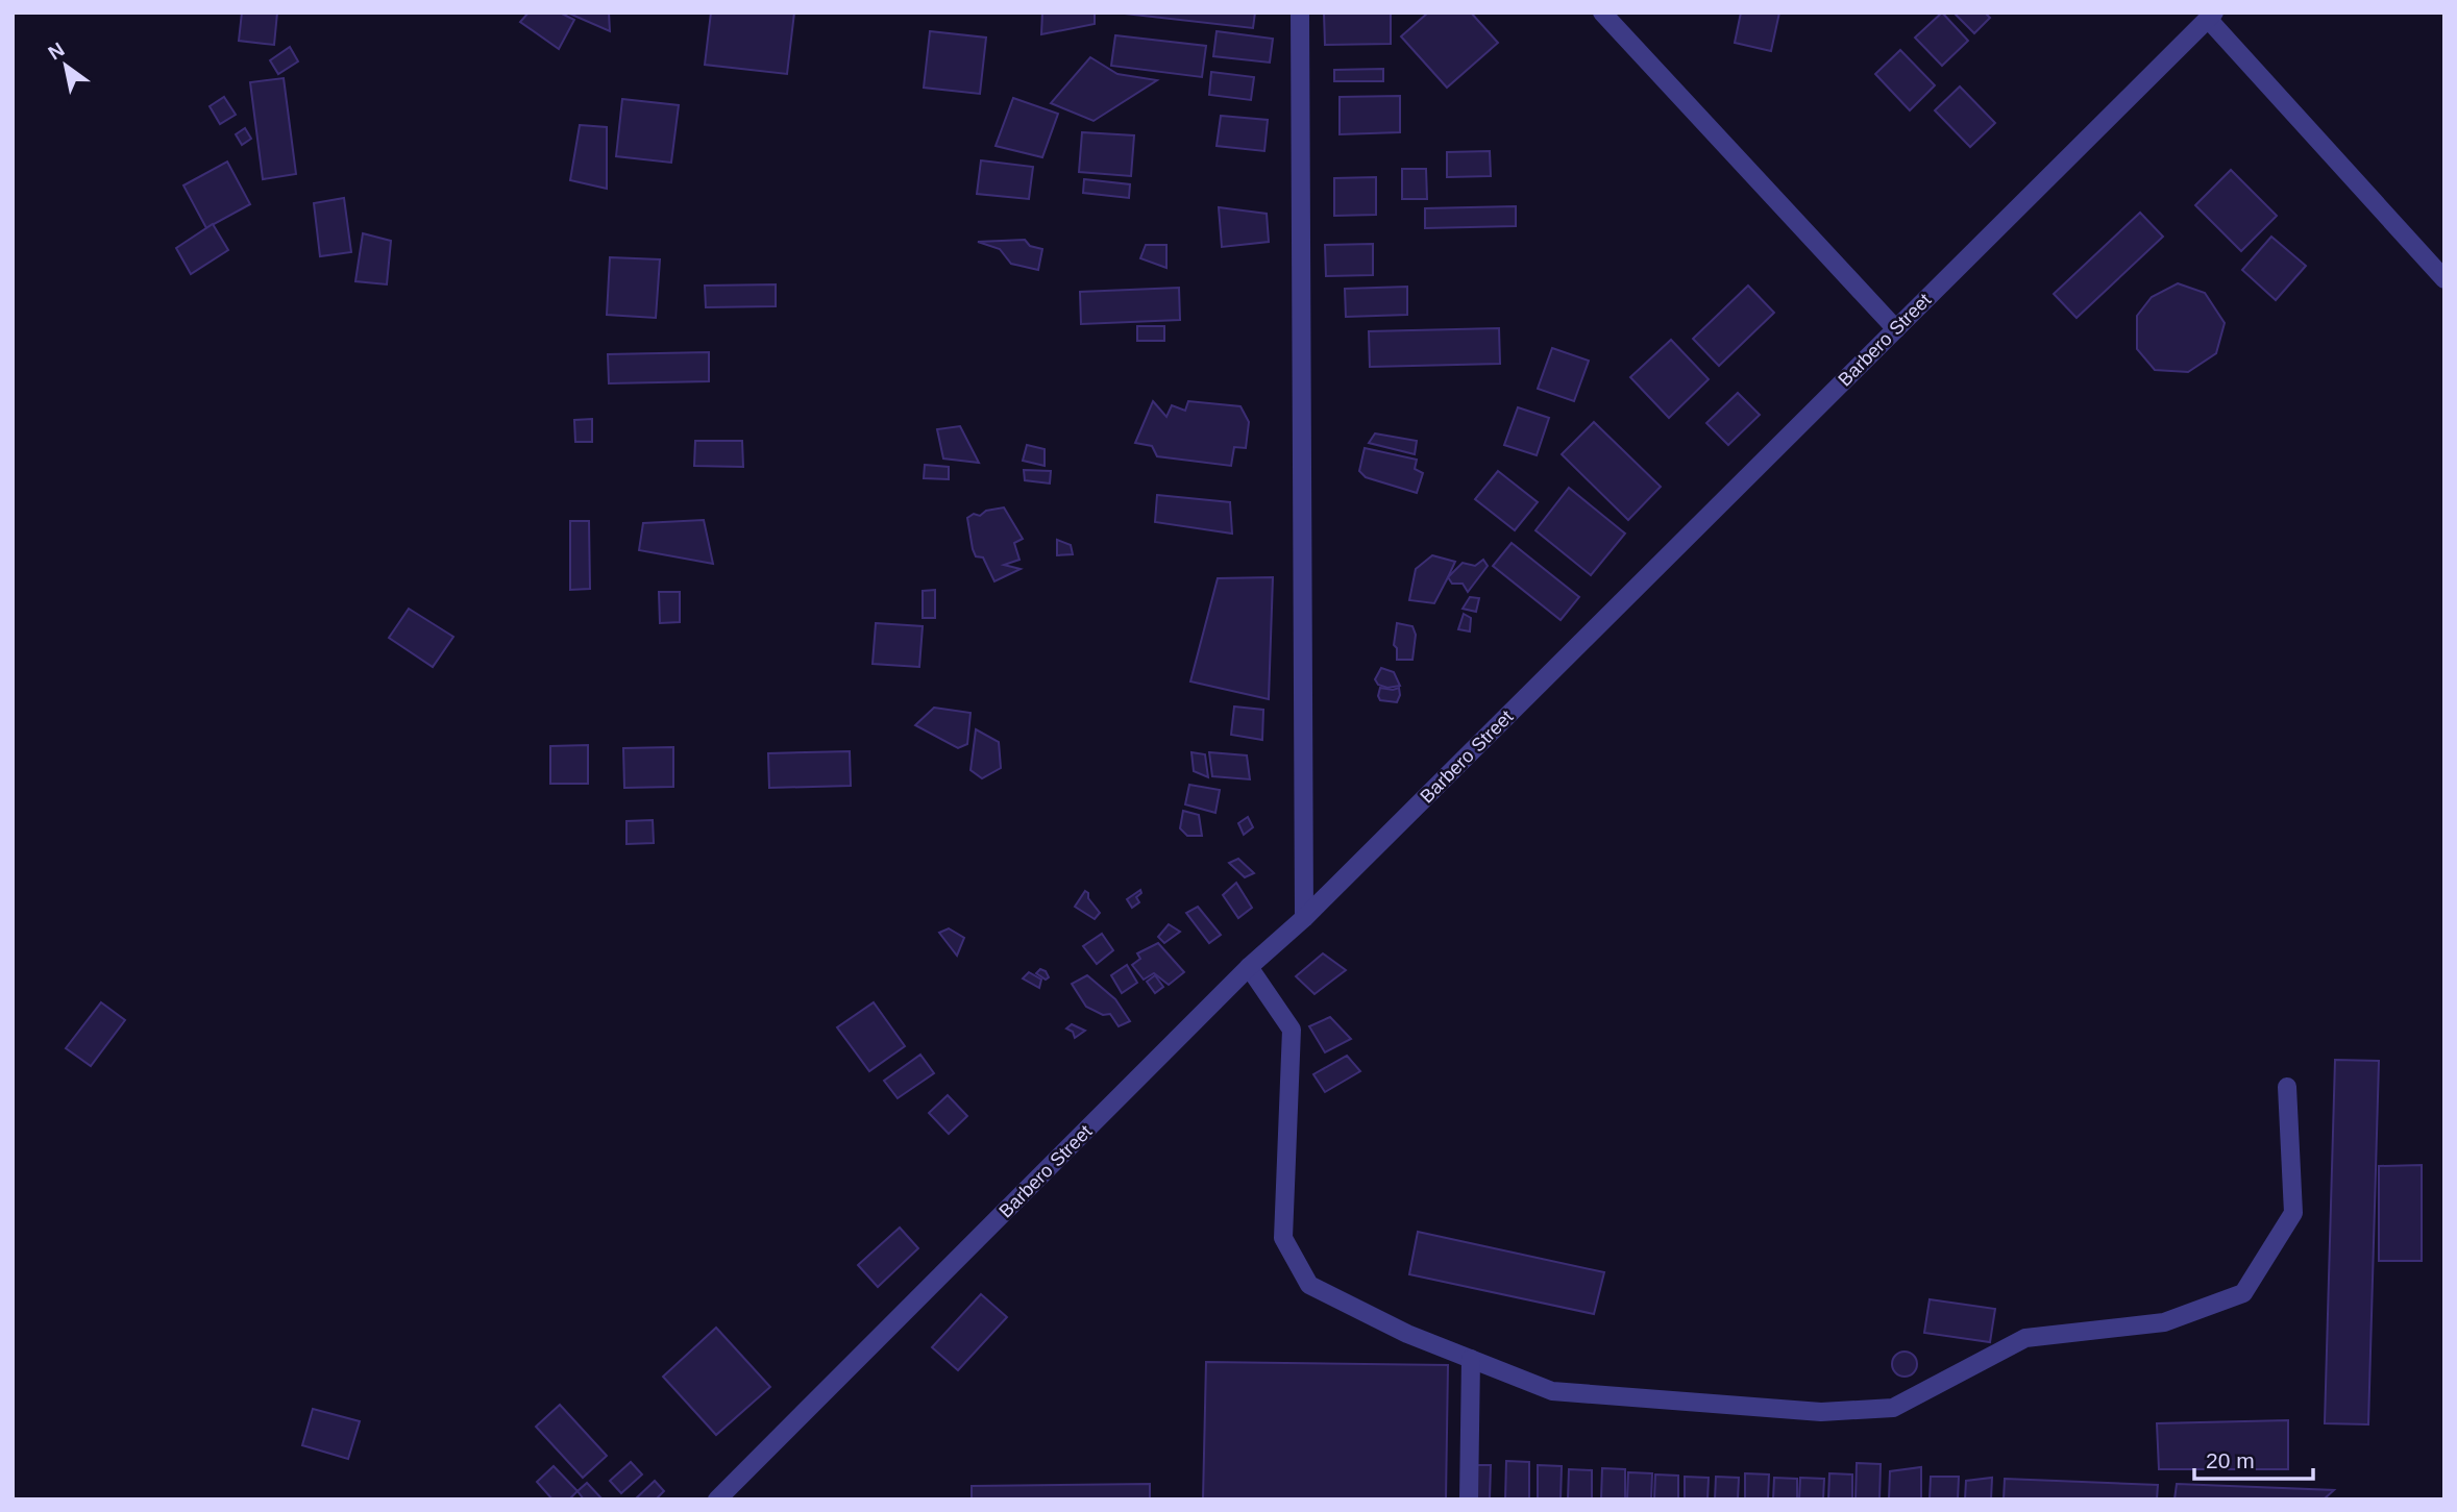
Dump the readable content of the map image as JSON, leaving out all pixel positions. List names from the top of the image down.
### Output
{
  "streets": {
    "street": ["Barbero Street"]
  },
  "scale_bar": "20 m",
  "north": "top left"
}
